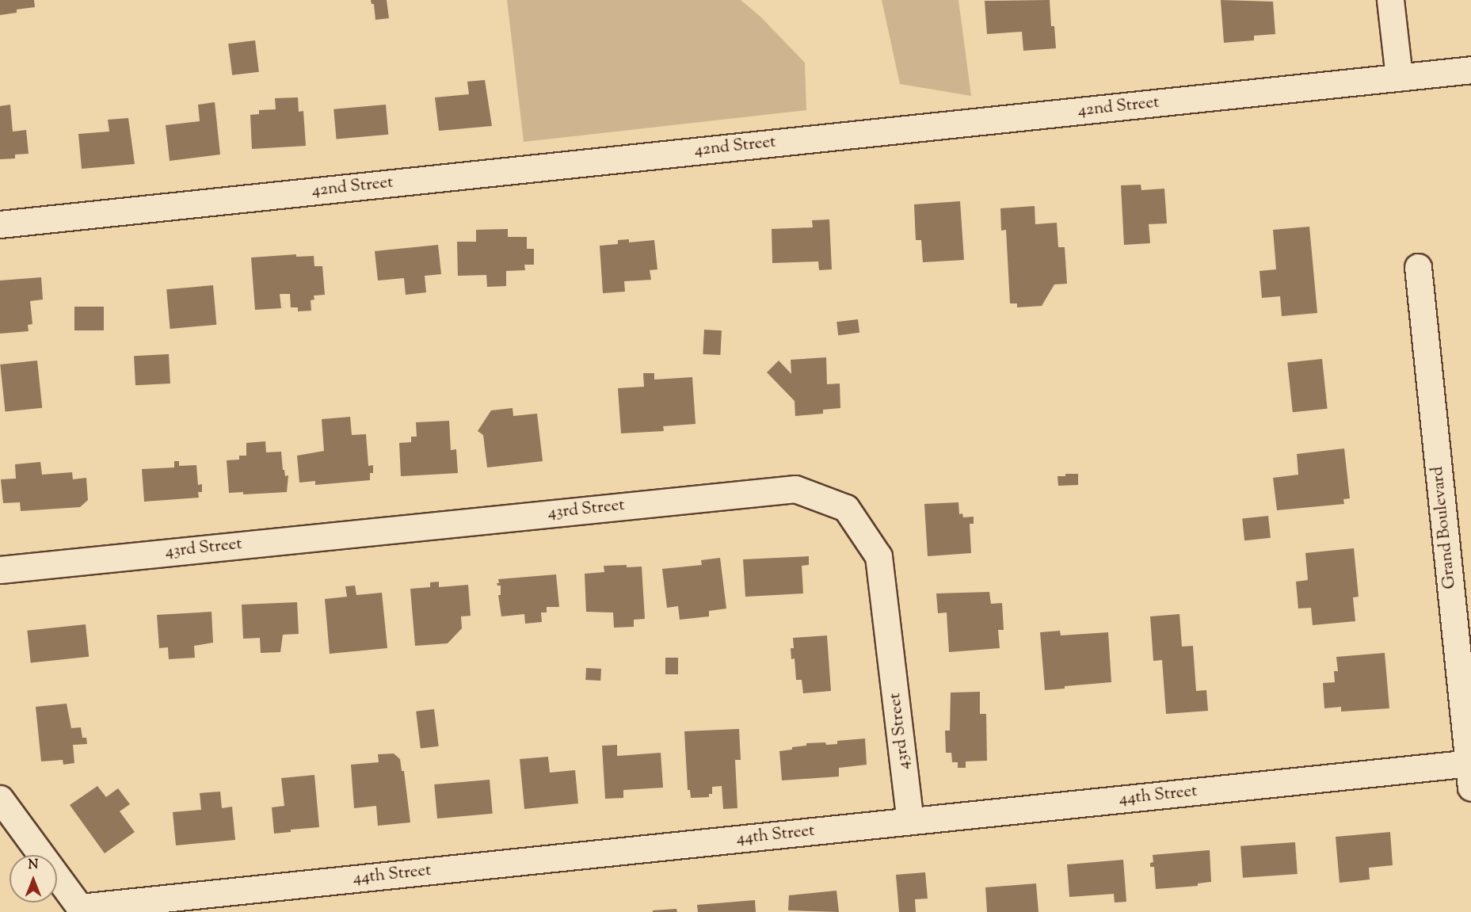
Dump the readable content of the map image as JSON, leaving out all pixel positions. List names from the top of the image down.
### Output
{
  "streets": {
    "street": [
      "42nd Street",
      "43rd Street",
      "Grand Boulevard",
      "44th Street"
    ]
  },
  "crossings": [
    ["43rd Street", "44th Street"],
    ["Grand Boulevard", "44th Street"]
  ],
  "north": "top"
}
